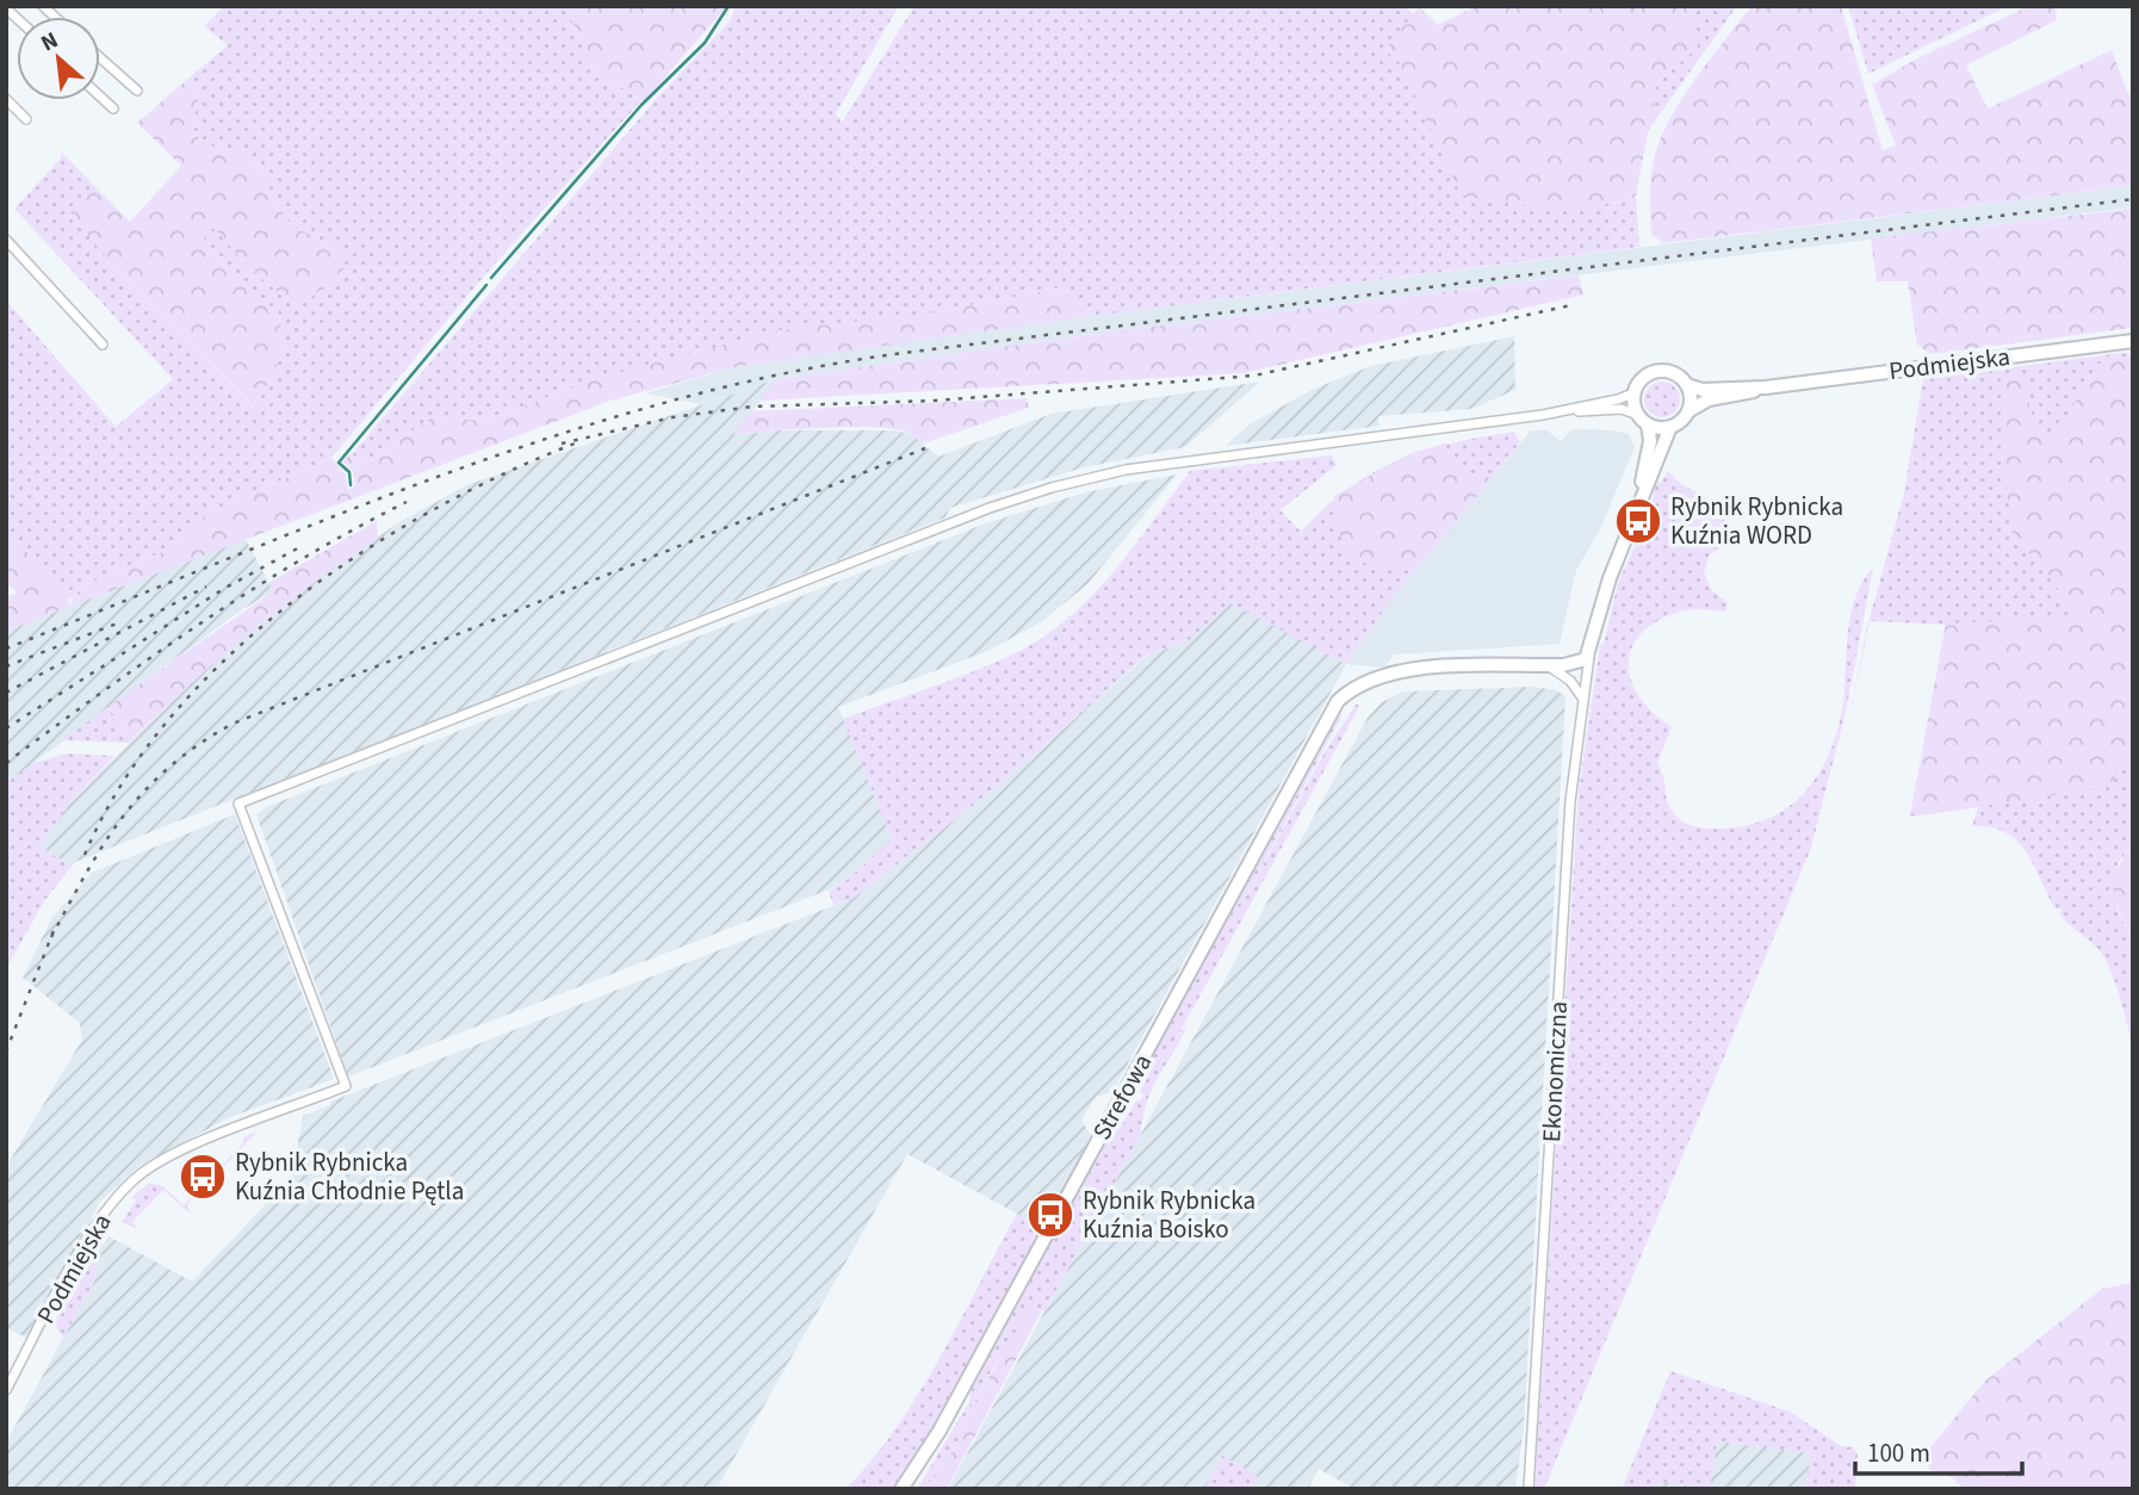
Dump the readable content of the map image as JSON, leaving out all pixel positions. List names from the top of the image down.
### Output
{
  "streets": {
    "street": ["Podmiejska", "Ekonomiczna", "Strefowa"]
  },
  "crossings": [
    ["Podmiejska", "Ekonomiczna"]
  ],
  "places": {
    "bus stop": ["Rybnik Rybnicka Kuźnia WORD", "Rybnik Rybnicka Kuźnia Chłodnie Pętla", "Rybnik Rybnicka Kuźnia Boisko"]
  },
  "scale_bar": "100 m",
  "north": "top left"
}
